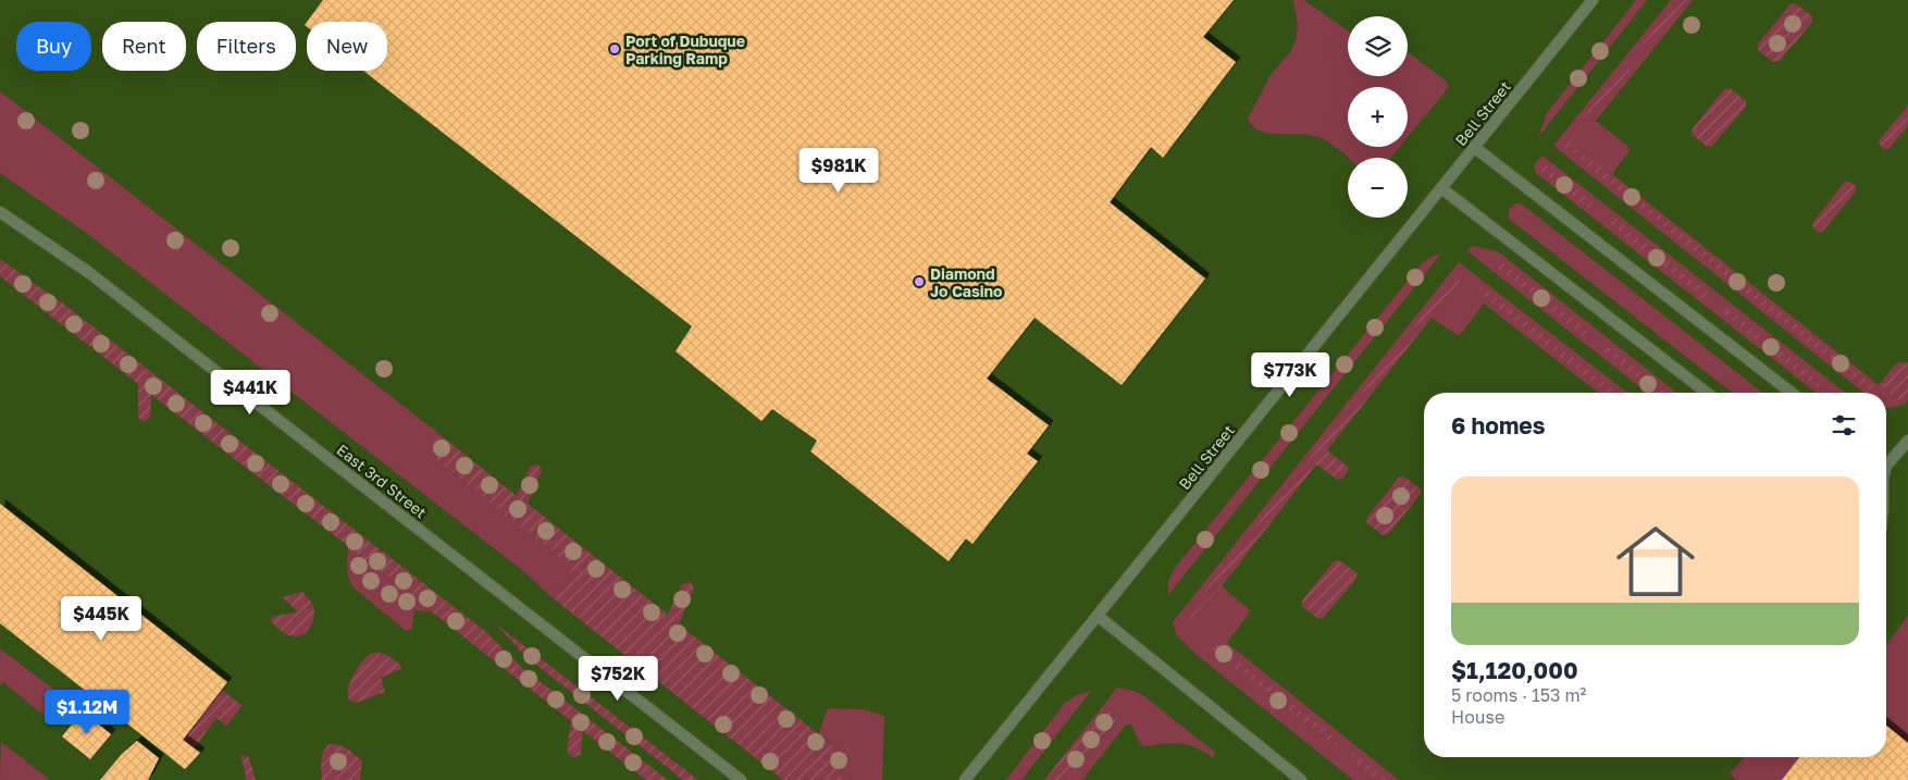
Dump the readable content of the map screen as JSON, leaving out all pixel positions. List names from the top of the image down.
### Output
{
  "streets": {
    "street": ["Bell Street", "East 3rd Street"]
  },
  "places": ["Port of Dubuque Parking Ramp", "Diamond Jo Casino"],
  "page": {
    "map_buttons": ["+", "−"],
    "chip": [
      "Buy",
      "Rent",
      "Filters",
      "New"
    ],
    "price": [
      "$981K",
      "$773K",
      "$441K",
      "$445K",
      "$752K",
      "$1.12M"
    ],
    "heading": "6 homes",
    "list": [
      {
        "name": "$1,120,000",
        "note": "5 rooms · 153 m² · House"
      }
    ]
  }
}
